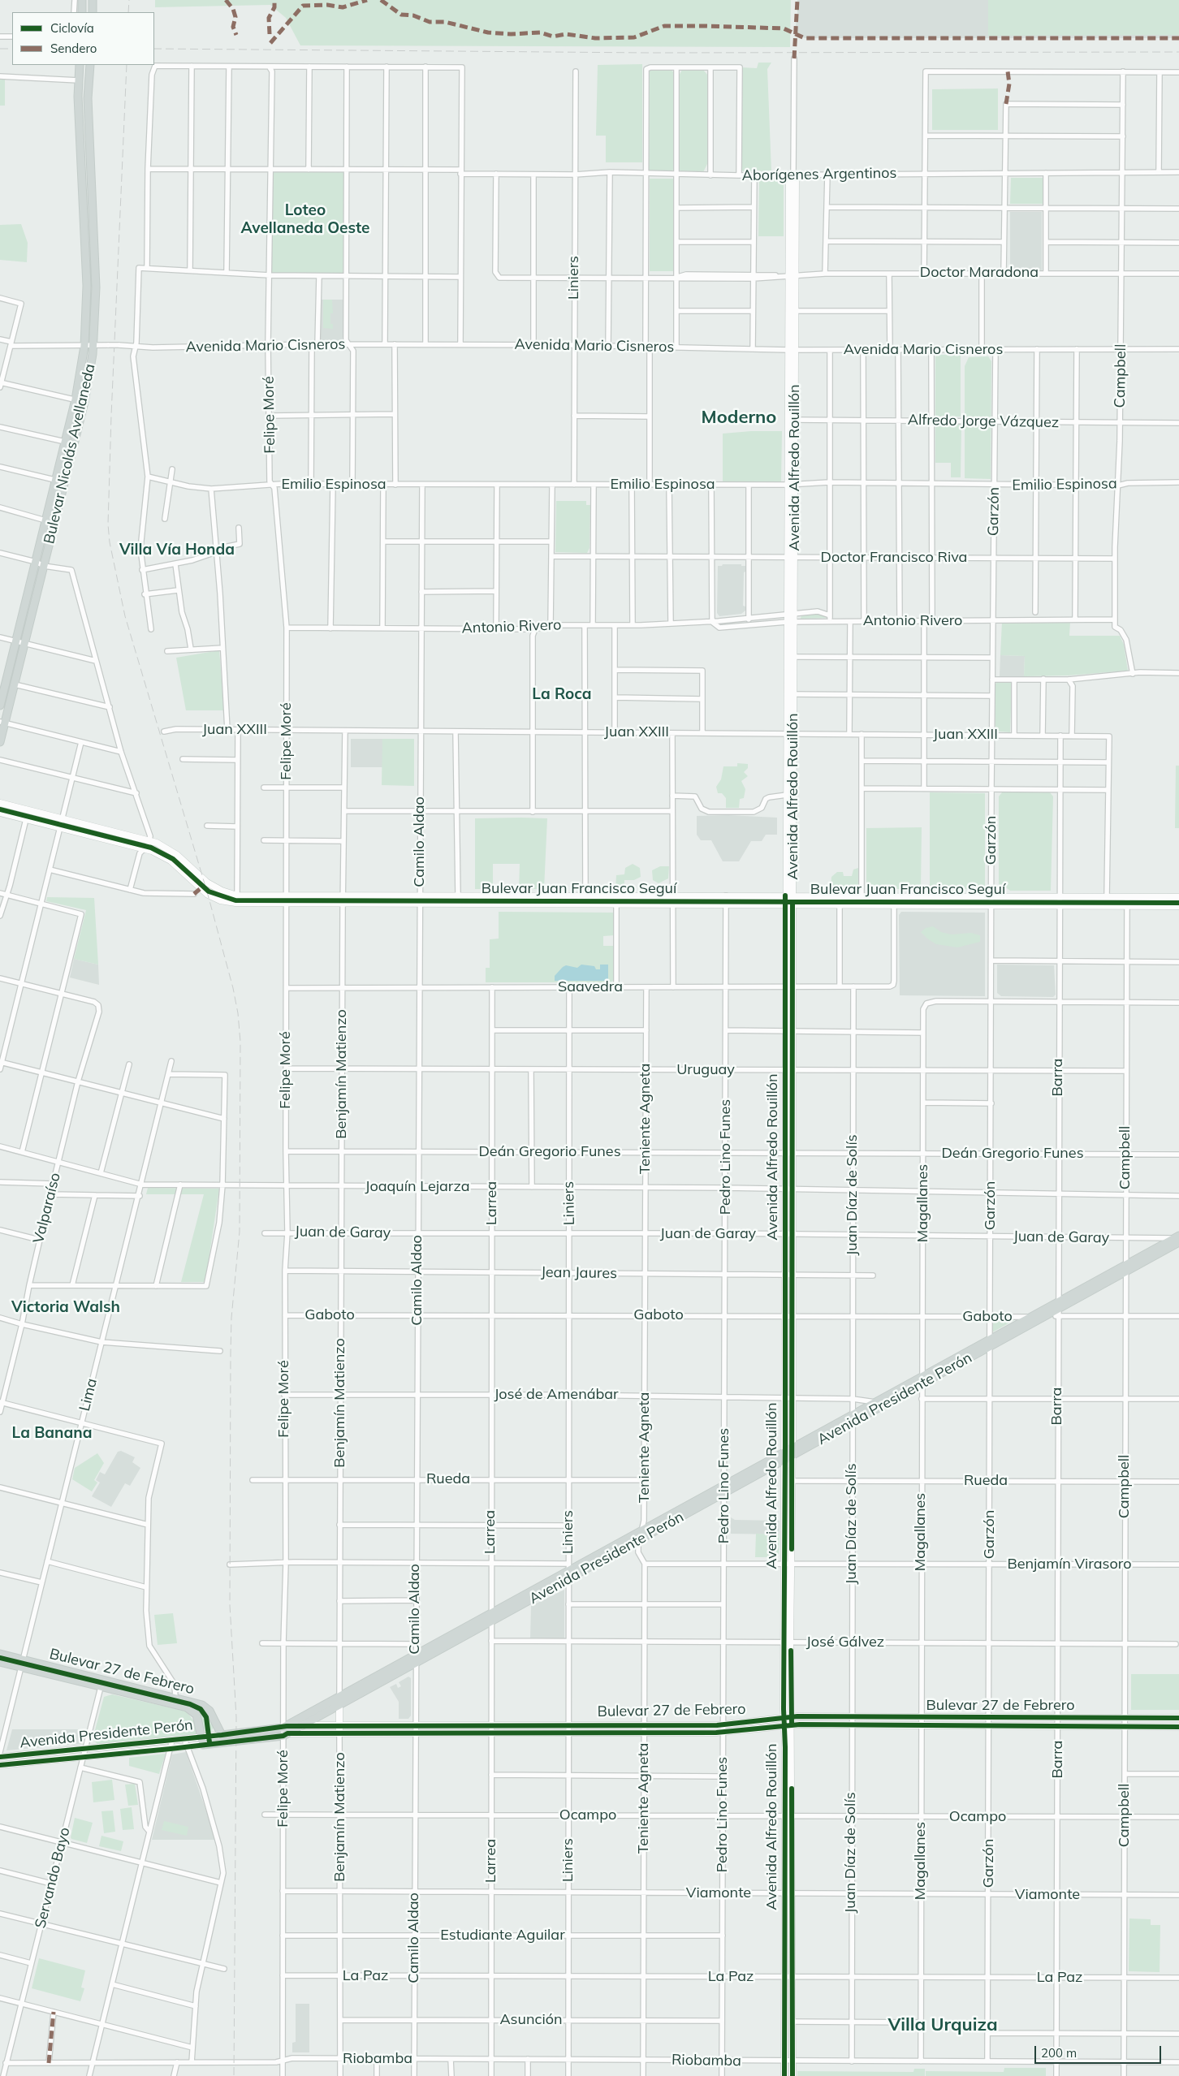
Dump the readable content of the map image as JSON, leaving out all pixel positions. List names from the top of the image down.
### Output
{
  "streets": {
    "main road": [
      "Bulevar Nicolás Avellaneda",
      "Avenida Alfredo Rouillón",
      "Bulevar Juan Francisco Seguí",
      "Benjamín Matienzo",
      "Avenida Presidente Perón",
      "Bulevar 27 de Febrero"
    ],
    "street": [
      "Aborígenes Argentinos",
      "Doctor Maradona",
      "Liniers",
      "Avenida Mario Cisneros",
      "Campbell",
      "Felipe Moré",
      "Alfredo Jorge Vázquez",
      "Emilio Espinosa",
      "Garzón",
      "Doctor Francisco Riva",
      "Antonio Rivero",
      "Juan XXIII",
      "Camilo Aldao",
      "Saavedra",
      "Uruguay",
      "Barra",
      "Teniente Agneta",
      "Deán Gregorio Funes",
      "Pedro Lino Funes",
      "Joaquín Lejarza",
      "Juan Díaz de Solís",
      "Larrea",
      "Magallanes",
      "Valparaíso",
      "Juan de Garay",
      "Jean Jaures",
      "Gaboto",
      "Lima",
      "José de Amenábar",
      "Rueda",
      "Benjamín Virasoro",
      "José Gálvez",
      "Ocampo",
      "Servando Bayo",
      "Viamonte",
      "Estudiante Aguilar",
      "La Paz",
      "Asunción",
      "Riobamba"
    ]
  },
  "crossings": [
    ["Aborígenes Argentinos", "Doctor Maradona"],
    ["Aborígenes Argentinos", "Liniers"],
    ["Aborígenes Argentinos", "Campbell"],
    ["Aborígenes Argentinos", "Felipe Moré"],
    ["Aborígenes Argentinos", "Avenida Alfredo Rouillón"],
    ["Doctor Maradona", "Liniers"],
    ["Doctor Maradona", "Campbell"],
    ["Doctor Maradona", "Avenida Alfredo Rouillón"],
    ["Liniers", "Avenida Mario Cisneros"],
    ["Liniers", "Emilio Espinosa"],
    ["Liniers", "Saavedra"],
    ["Liniers", "Uruguay"],
    ["Liniers", "Deán Gregorio Funes"],
    ["Liniers", "Joaquín Lejarza"],
    ["Liniers", "Juan de Garay"],
    ["Liniers", "Jean Jaures"],
    ["Liniers", "Gaboto"],
    ["Liniers", "José de Amenábar"],
    ["Liniers", "Avenida Presidente Perón"],
    ["Liniers", "Rueda"],
    ["Liniers", "José Gálvez"],
    ["Liniers", "Bulevar 27 de Febrero"],
    ["Liniers", "Ocampo"],
    ["Liniers", "Viamonte"],
    ["Liniers", "Estudiante Aguilar"],
    ["Liniers", "La Paz"],
    ["Liniers", "Asunción"],
    ["Liniers", "Riobamba"],
    ["Avenida Mario Cisneros", "Campbell"],
    ["Avenida Mario Cisneros", "Felipe Moré"],
    ["Avenida Mario Cisneros", "Bulevar Nicolás Avellaneda"],
    ["Avenida Mario Cisneros", "Avenida Alfredo Rouillón"],
    ["Avenida Mario Cisneros", "Garzón"],
    ["Campbell", "Alfredo Jorge Vázquez"],
    ["Campbell", "Emilio Espinosa"],
    ["Campbell", "Doctor Francisco Riva"],
    ["Campbell", "Antonio Rivero"],
    ["Campbell", "Bulevar Juan Francisco Seguí"],
    ["Campbell", "Uruguay"],
    ["Campbell", "Deán Gregorio Funes"],
    ["Campbell", "Joaquín Lejarza"],
    ["Campbell", "Juan de Garay"],
    ["Campbell", "Avenida Presidente Perón"],
    ["Campbell", "Rueda"],
    ["Campbell", "Benjamín Virasoro"],
    ["Campbell", "José Gálvez"],
    ["Campbell", "Bulevar 27 de Febrero"],
    ["Campbell", "Ocampo"],
    ["Campbell", "Viamonte"],
    ["Campbell", "La Paz"],
    ["Campbell", "Riobamba"],
    ["Felipe Moré", "Emilio Espinosa"],
    ["Felipe Moré", "Antonio Rivero"],
    ["Felipe Moré", "Juan XXIII"],
    ["Felipe Moré", "Bulevar Juan Francisco Seguí"],
    ["Felipe Moré", "Saavedra"],
    ["Felipe Moré", "Uruguay"],
    ["Felipe Moré", "Deán Gregorio Funes"],
    ["Felipe Moré", "Joaquín Lejarza"],
    ["Felipe Moré", "Juan de Garay"],
    ["Felipe Moré", "Jean Jaures"],
    ["Felipe Moré", "Gaboto"],
    ["Felipe Moré", "José de Amenábar"],
    ["Felipe Moré", "Avenida Presidente Perón"],
    ["Felipe Moré", "Rueda"],
    ["Felipe Moré", "Bulevar 27 de Febrero"],
    ["Felipe Moré", "Ocampo"],
    ["Felipe Moré", "Viamonte"],
    ["Felipe Moré", "Estudiante Aguilar"],
    ["Felipe Moré", "La Paz"],
    ["Felipe Moré", "Riobamba"],
    ["Alfredo Jorge Vázquez", "Avenida Alfredo Rouillón"],
    ["Alfredo Jorge Vázquez", "Garzón"],
    ["Avenida Alfredo Rouillón", "Emilio Espinosa"],
    ["Avenida Alfredo Rouillón", "Doctor Francisco Riva"],
    ["Avenida Alfredo Rouillón", "Antonio Rivero"],
    ["Avenida Alfredo Rouillón", "Juan XXIII"],
    ["Avenida Alfredo Rouillón", "Bulevar Juan Francisco Seguí"],
    ["Avenida Alfredo Rouillón", "Saavedra"],
    ["Avenida Alfredo Rouillón", "Uruguay"],
    ["Avenida Alfredo Rouillón", "Deán Gregorio Funes"],
    ["Avenida Alfredo Rouillón", "Joaquín Lejarza"],
    ["Avenida Alfredo Rouillón", "Juan de Garay"],
    ["Avenida Alfredo Rouillón", "Jean Jaures"],
    ["Avenida Alfredo Rouillón", "Gaboto"],
    ["Avenida Alfredo Rouillón", "José de Amenábar"],
    ["Avenida Alfredo Rouillón", "Avenida Presidente Perón"],
    ["Avenida Alfredo Rouillón", "Rueda"],
    ["Avenida Alfredo Rouillón", "Benjamín Virasoro"],
    ["Avenida Alfredo Rouillón", "José Gálvez"],
    ["Avenida Alfredo Rouillón", "Bulevar 27 de Febrero"],
    ["Avenida Alfredo Rouillón", "Ocampo"],
    ["Avenida Alfredo Rouillón", "Viamonte"],
    ["Avenida Alfredo Rouillón", "La Paz"],
    ["Avenida Alfredo Rouillón", "Riobamba"],
    ["Emilio Espinosa", "Garzón"],
    ["Emilio Espinosa", "Camilo Aldao"],
    ["Garzón", "Doctor Francisco Riva"],
    ["Garzón", "Antonio Rivero"],
    ["Garzón", "Juan XXIII"],
    ["Garzón", "Bulevar Juan Francisco Seguí"],
    ["Garzón", "Uruguay"],
    ["Garzón", "Deán Gregorio Funes"],
    ["Garzón", "Joaquín Lejarza"],
    ["Garzón", "Magallanes"],
    ["Garzón", "Juan de Garay"],
    ["Garzón", "Gaboto"],
    ["Garzón", "Avenida Presidente Perón"],
    ["Garzón", "Rueda"],
    ["Garzón", "Benjamín Virasoro"],
    ["Garzón", "José Gálvez"],
    ["Garzón", "Bulevar 27 de Febrero"],
    ["Garzón", "Ocampo"],
    ["Garzón", "Viamonte"],
    ["Garzón", "La Paz"],
    ["Garzón", "Riobamba"],
    ["Antonio Rivero", "Camilo Aldao"],
    ["Juan XXIII", "Camilo Aldao"],
    ["Juan XXIII", "Benjamín Matienzo"],
    ["Juan XXIII", "Barra"],
    ["Camilo Aldao", "Bulevar Juan Francisco Seguí"],
    ["Camilo Aldao", "Saavedra"],
    ["Camilo Aldao", "Uruguay"],
    ["Camilo Aldao", "Deán Gregorio Funes"],
    ["Camilo Aldao", "Joaquín Lejarza"],
    ["Camilo Aldao", "Juan de Garay"],
    ["Camilo Aldao", "Jean Jaures"],
    ["Camilo Aldao", "Gaboto"],
    ["Camilo Aldao", "José de Amenábar"],
    ["Camilo Aldao", "Avenida Presidente Perón"],
    ["Camilo Aldao", "Rueda"],
    ["Camilo Aldao", "Bulevar 27 de Febrero"],
    ["Camilo Aldao", "Ocampo"],
    ["Camilo Aldao", "Viamonte"],
    ["Camilo Aldao", "Estudiante Aguilar"],
    ["Camilo Aldao", "La Paz"],
    ["Camilo Aldao", "Asunción"],
    ["Camilo Aldao", "Riobamba"],
    ["Bulevar Juan Francisco Seguí", "Saavedra"],
    ["Bulevar Juan Francisco Seguí", "Benjamín Matienzo"],
    ["Bulevar Juan Francisco Seguí", "Barra"],
    ["Bulevar Juan Francisco Seguí", "Pedro Lino Funes"],
    ["Saavedra", "Benjamín Matienzo"],
    ["Saavedra", "Teniente Agneta"],
    ["Saavedra", "Pedro Lino Funes"],
    ["Saavedra", "Juan Díaz de Solís"],
    ["Saavedra", "Larrea"],
    ["Uruguay", "Benjamín Matienzo"],
    ["Uruguay", "Barra"],
    ["Uruguay", "Teniente Agneta"],
    ["Uruguay", "Pedro Lino Funes"],
    ["Uruguay", "Juan Díaz de Solís"],
    ["Uruguay", "Larrea"],
    ["Uruguay", "Magallanes"],
    ["Benjamín Matienzo", "Deán Gregorio Funes"],
    ["Benjamín Matienzo", "Joaquín Lejarza"],
    ["Benjamín Matienzo", "Juan de Garay"],
    ["Benjamín Matienzo", "Jean Jaures"],
    ["Benjamín Matienzo", "Gaboto"],
    ["Benjamín Matienzo", "José de Amenábar"],
    ["Benjamín Matienzo", "Avenida Presidente Perón"],
    ["Benjamín Matienzo", "Rueda"],
    ["Benjamín Matienzo", "Bulevar 27 de Febrero"],
    ["Benjamín Matienzo", "Ocampo"],
    ["Benjamín Matienzo", "Viamonte"],
    ["Benjamín Matienzo", "Estudiante Aguilar"],
    ["Benjamín Matienzo", "La Paz"],
    ["Benjamín Matienzo", "Asunción"],
    ["Benjamín Matienzo", "Riobamba"],
    ["Barra", "Deán Gregorio Funes"],
    ["Barra", "Joaquín Lejarza"],
    ["Barra", "Juan de Garay"],
    ["Barra", "Avenida Presidente Perón"],
    ["Barra", "Rueda"],
    ["Barra", "Benjamín Virasoro"],
    ["Barra", "José Gálvez"],
    ["Barra", "Bulevar 27 de Febrero"],
    ["Barra", "Ocampo"],
    ["Barra", "Viamonte"],
    ["Barra", "La Paz"],
    ["Barra", "Riobamba"],
    ["Teniente Agneta", "Deán Gregorio Funes"],
    ["Teniente Agneta", "Joaquín Lejarza"],
    ["Teniente Agneta", "Juan de Garay"],
    ["Teniente Agneta", "Jean Jaures"],
    ["Teniente Agneta", "Gaboto"],
    ["Teniente Agneta", "José de Amenábar"],
    ["Teniente Agneta", "Avenida Presidente Perón"],
    ["Teniente Agneta", "Rueda"],
    ["Teniente Agneta", "Benjamín Virasoro"],
    ["Teniente Agneta", "José Gálvez"],
    ["Teniente Agneta", "Bulevar 27 de Febrero"],
    ["Teniente Agneta", "Ocampo"],
    ["Teniente Agneta", "Viamonte"],
    ["Teniente Agneta", "Estudiante Aguilar"],
    ["Teniente Agneta", "La Paz"],
    ["Teniente Agneta", "Asunción"],
    ["Teniente Agneta", "Riobamba"],
    ["Deán Gregorio Funes", "Pedro Lino Funes"],
    ["Deán Gregorio Funes", "Juan Díaz de Solís"],
    ["Deán Gregorio Funes", "Larrea"],
    ["Deán Gregorio Funes", "Magallanes"],
    ["Pedro Lino Funes", "Joaquín Lejarza"],
    ["Pedro Lino Funes", "Juan de Garay"],
    ["Pedro Lino Funes", "Jean Jaures"],
    ["Pedro Lino Funes", "Gaboto"],
    ["Pedro Lino Funes", "José de Amenábar"],
    ["Pedro Lino Funes", "Avenida Presidente Perón"],
    ["Pedro Lino Funes", "Benjamín Virasoro"],
    ["Pedro Lino Funes", "José Gálvez"],
    ["Pedro Lino Funes", "Bulevar 27 de Febrero"],
    ["Pedro Lino Funes", "Ocampo"],
    ["Pedro Lino Funes", "Viamonte"],
    ["Pedro Lino Funes", "Estudiante Aguilar"],
    ["Pedro Lino Funes", "La Paz"],
    ["Pedro Lino Funes", "Asunción"],
    ["Pedro Lino Funes", "Riobamba"],
    ["Joaquín Lejarza", "Juan Díaz de Solís"],
    ["Joaquín Lejarza", "Larrea"],
    ["Joaquín Lejarza", "Magallanes"],
    ["Joaquín Lejarza", "Lima"],
    ["Juan Díaz de Solís", "Juan de Garay"],
    ["Juan Díaz de Solís", "Jean Jaures"],
    ["Juan Díaz de Solís", "Gaboto"],
    ["Juan Díaz de Solís", "José de Amenábar"],
    ["Juan Díaz de Solís", "Avenida Presidente Perón"],
    ["Juan Díaz de Solís", "Rueda"],
    ["Juan Díaz de Solís", "Benjamín Virasoro"],
    ["Juan Díaz de Solís", "José Gálvez"],
    ["Juan Díaz de Solís", "Bulevar 27 de Febrero"],
    ["Juan Díaz de Solís", "Ocampo"],
    ["Juan Díaz de Solís", "Viamonte"],
    ["Juan Díaz de Solís", "La Paz"],
    ["Juan Díaz de Solís", "Riobamba"],
    ["Larrea", "Juan de Garay"],
    ["Larrea", "Jean Jaures"],
    ["Larrea", "Gaboto"],
    ["Larrea", "José de Amenábar"],
    ["Larrea", "Avenida Presidente Perón"],
    ["Larrea", "Rueda"],
    ["Larrea", "José Gálvez"],
    ["Larrea", "Bulevar 27 de Febrero"],
    ["Larrea", "Ocampo"],
    ["Larrea", "Viamonte"],
    ["Larrea", "Estudiante Aguilar"],
    ["Larrea", "La Paz"],
    ["Larrea", "Asunción"],
    ["Larrea", "Riobamba"],
    ["Magallanes", "Juan de Garay"],
    ["Magallanes", "Gaboto"],
    ["Magallanes", "Avenida Presidente Perón"],
    ["Magallanes", "Rueda"],
    ["Magallanes", "Benjamín Virasoro"],
    ["Magallanes", "José Gálvez"],
    ["Magallanes", "Bulevar 27 de Febrero"],
    ["Magallanes", "Ocampo"],
    ["Magallanes", "Viamonte"],
    ["Magallanes", "La Paz"],
    ["Magallanes", "Riobamba"],
    ["Juan de Garay", "Avenida Presidente Perón"],
    ["Gaboto", "Avenida Presidente Perón"],
    ["Lima", "Bulevar 27 de Febrero"],
    ["José de Amenábar", "Avenida Presidente Perón"],
    ["Avenida Presidente Perón", "Bulevar 27 de Febrero"],
    ["Avenida Presidente Perón", "Servando Bayo"],
    ["Bulevar 27 de Febrero", "Servando Bayo"],
    ["Servando Bayo", "Riobamba"]
  ],
  "districts": [
    "Loteo Avellaneda Oeste",
    "Moderno",
    "Villa Vía Honda",
    "La Roca",
    "Victoria Walsh",
    "La Banana",
    "Villa Urquiza"
  ],
  "legend": ["Ciclovía", "Sendero"],
  "scale_bar": "200 m"
}
